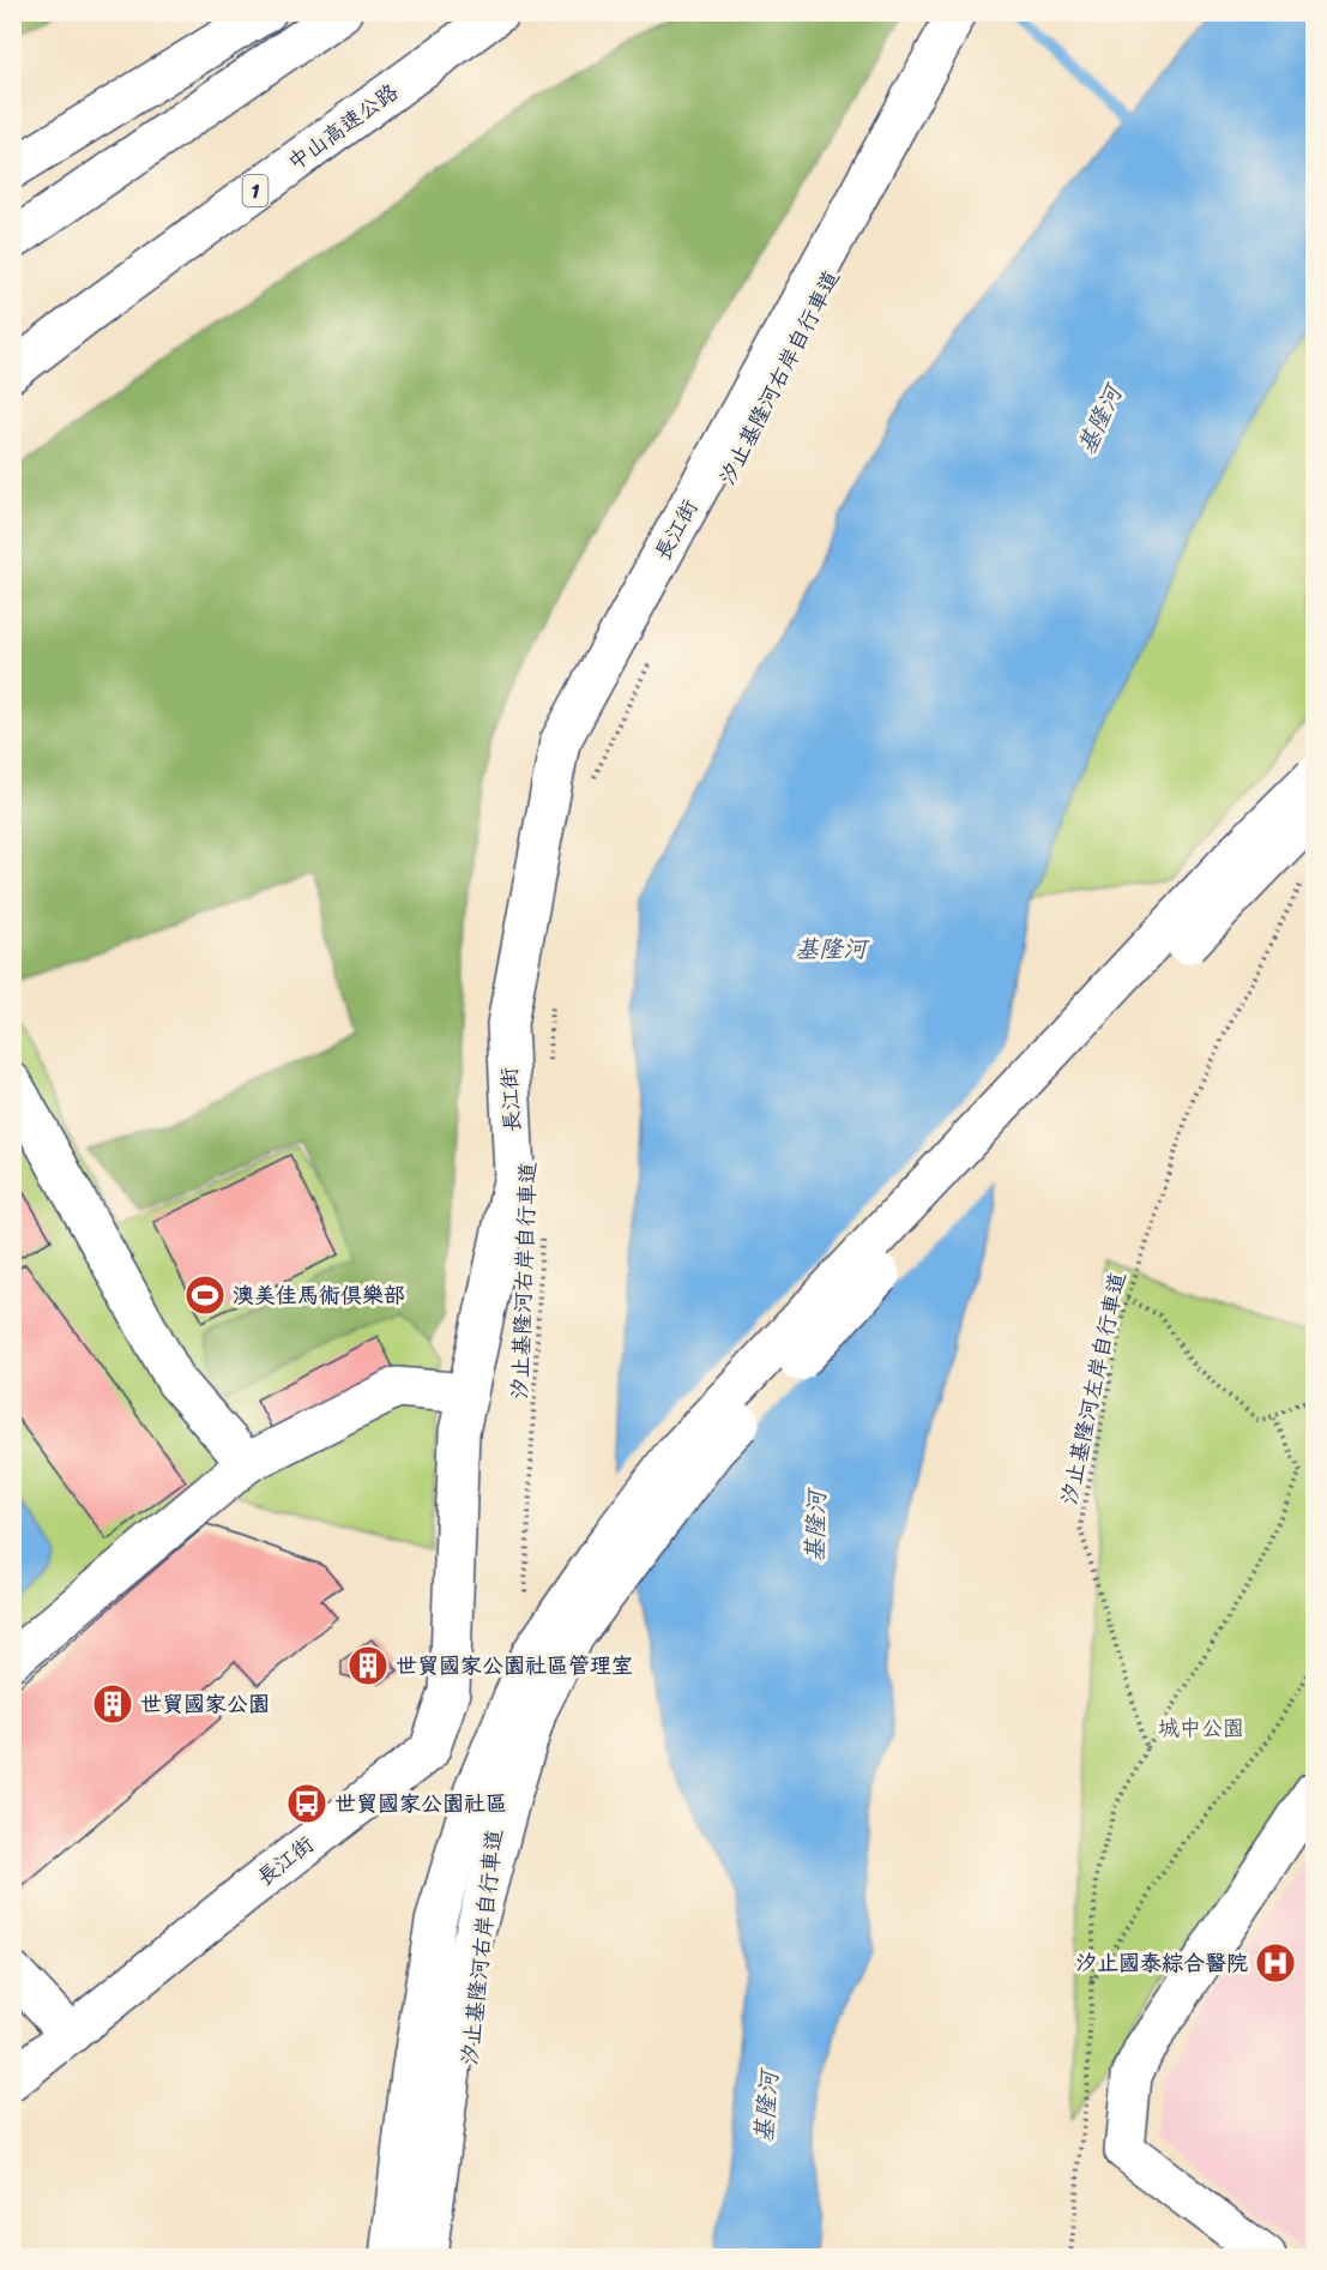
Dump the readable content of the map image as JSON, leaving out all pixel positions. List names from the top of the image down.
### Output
{
  "streets": {
    "main road": ["中山高速公路", "1", "長江街"],
    "path": ["汐止基隆河右岸自行車道", "汐止基隆河左岸自行車道"]
  },
  "water": ["基隆河"],
  "parks": ["城中公園"],
  "places": {
    "sports": ["澳美佳馬術俱樂部"],
    "building": ["世貿國家公園社區管理室", "世貿國家公園"],
    "bus stop": ["世貿國家公園社區"],
    "hospital": ["汐止國泰綜合醫院"]
  }
}
